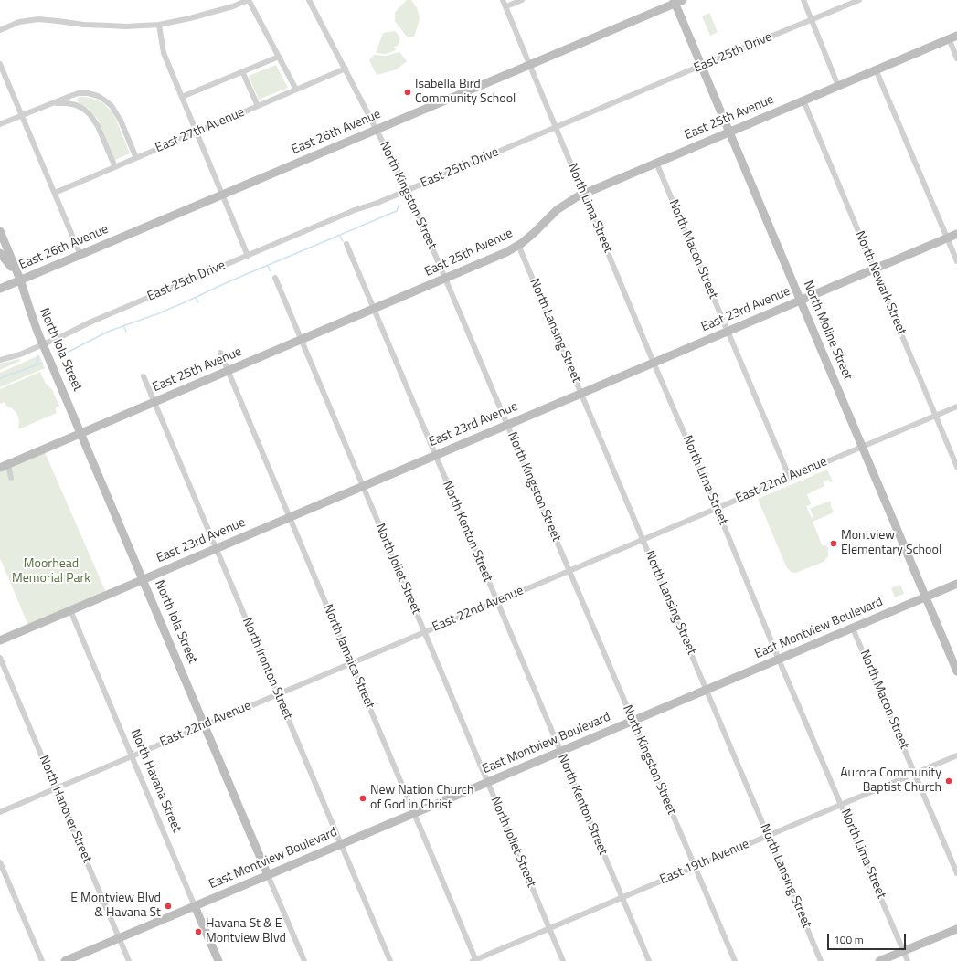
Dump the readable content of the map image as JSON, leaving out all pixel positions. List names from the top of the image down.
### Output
{
  "streets": {
    "street": [
      "East 25th Drive",
      "East 25th Avenue",
      "East 27th Avenue",
      "East 26th Avenue",
      "North Kingston Street",
      "North Lima Street",
      "North Macon Street",
      "North Newark Street",
      "East 23rd Avenue",
      "North Lansing Street",
      "North Moline Street",
      "North Iola Street",
      "East 22nd Avenue",
      "North Kenton Street",
      "North Joliet Street",
      "East Montview Boulevard",
      "North Jamaica Street",
      "North Ironton Street",
      "North Havana Street",
      "North Hanover Street",
      "East 19th Avenue"
    ]
  },
  "crossings": [
    ["East 25th Drive", "North Kingston Street"],
    ["East 25th Drive", "North Lima Street"],
    ["East 25th Drive", "North Moline Street"],
    ["East 25th Drive", "North Iola Street"],
    ["East 25th Avenue", "North Kingston Street"],
    ["East 25th Avenue", "North Lima Street"],
    ["East 25th Avenue", "North Macon Street"],
    ["East 25th Avenue", "North Newark Street"],
    ["East 25th Avenue", "North Lansing Street"],
    ["East 25th Avenue", "North Moline Street"],
    ["East 25th Avenue", "North Iola Street"],
    ["East 25th Avenue", "North Kenton Street"],
    ["East 25th Avenue", "North Joliet Street"],
    ["East 25th Avenue", "North Jamaica Street"],
    ["East 25th Avenue", "North Ironton Street"],
    ["East 27th Avenue", "North Kingston Street"],
    ["East 26th Avenue", "North Kingston Street"],
    ["East 26th Avenue", "North Lima Street"],
    ["East 26th Avenue", "North Moline Street"],
    ["East 26th Avenue", "North Iola Street"],
    ["North Kingston Street", "East 23rd Avenue"],
    ["North Kingston Street", "East 22nd Avenue"],
    ["North Kingston Street", "East Montview Boulevard"],
    ["North Kingston Street", "East 19th Avenue"],
    ["North Lima Street", "East 23rd Avenue"],
    ["North Lima Street", "East 22nd Avenue"],
    ["North Lima Street", "East Montview Boulevard"],
    ["North Lima Street", "East 19th Avenue"],
    ["North Macon Street", "East 23rd Avenue"],
    ["North Macon Street", "East 22nd Avenue"],
    ["North Macon Street", "East Montview Boulevard"],
    ["North Macon Street", "East 19th Avenue"],
    ["North Newark Street", "East 23rd Avenue"],
    ["North Newark Street", "East 22nd Avenue"],
    ["East 23rd Avenue", "North Lansing Street"],
    ["East 23rd Avenue", "North Moline Street"],
    ["East 23rd Avenue", "North Iola Street"],
    ["East 23rd Avenue", "North Kenton Street"],
    ["East 23rd Avenue", "North Joliet Street"],
    ["East 23rd Avenue", "North Jamaica Street"],
    ["East 23rd Avenue", "North Ironton Street"],
    ["East 23rd Avenue", "North Havana Street"],
    ["North Lansing Street", "East 22nd Avenue"],
    ["North Lansing Street", "East Montview Boulevard"],
    ["North Lansing Street", "East 19th Avenue"],
    ["North Moline Street", "East 22nd Avenue"],
    ["North Moline Street", "East Montview Boulevard"],
    ["North Iola Street", "East 22nd Avenue"],
    ["North Iola Street", "East Montview Boulevard"],
    ["East 22nd Avenue", "North Kenton Street"],
    ["East 22nd Avenue", "North Joliet Street"],
    ["East 22nd Avenue", "North Jamaica Street"],
    ["East 22nd Avenue", "North Ironton Street"],
    ["East 22nd Avenue", "North Havana Street"],
    ["East 22nd Avenue", "North Hanover Street"],
    ["North Kenton Street", "East Montview Boulevard"],
    ["North Kenton Street", "East 19th Avenue"],
    ["North Joliet Street", "East Montview Boulevard"],
    ["North Joliet Street", "East 19th Avenue"],
    ["East Montview Boulevard", "North Jamaica Street"],
    ["East Montview Boulevard", "North Ironton Street"],
    ["East Montview Boulevard", "North Havana Street"],
    ["East Montview Boulevard", "North Hanover Street"],
    ["North Jamaica Street", "East 19th Avenue"]
  ],
  "parks": ["Moorhead Memorial Park"],
  "places": [
    "Isabella Bird Community School",
    "Montview Elementary School",
    "Aurora Community Baptist Church",
    "New Nation Church of God in Christ",
    "E Montview Blvd & Havana St",
    "Havana St & E Montview Blvd"
  ],
  "scale_bar": "100 m"
}
